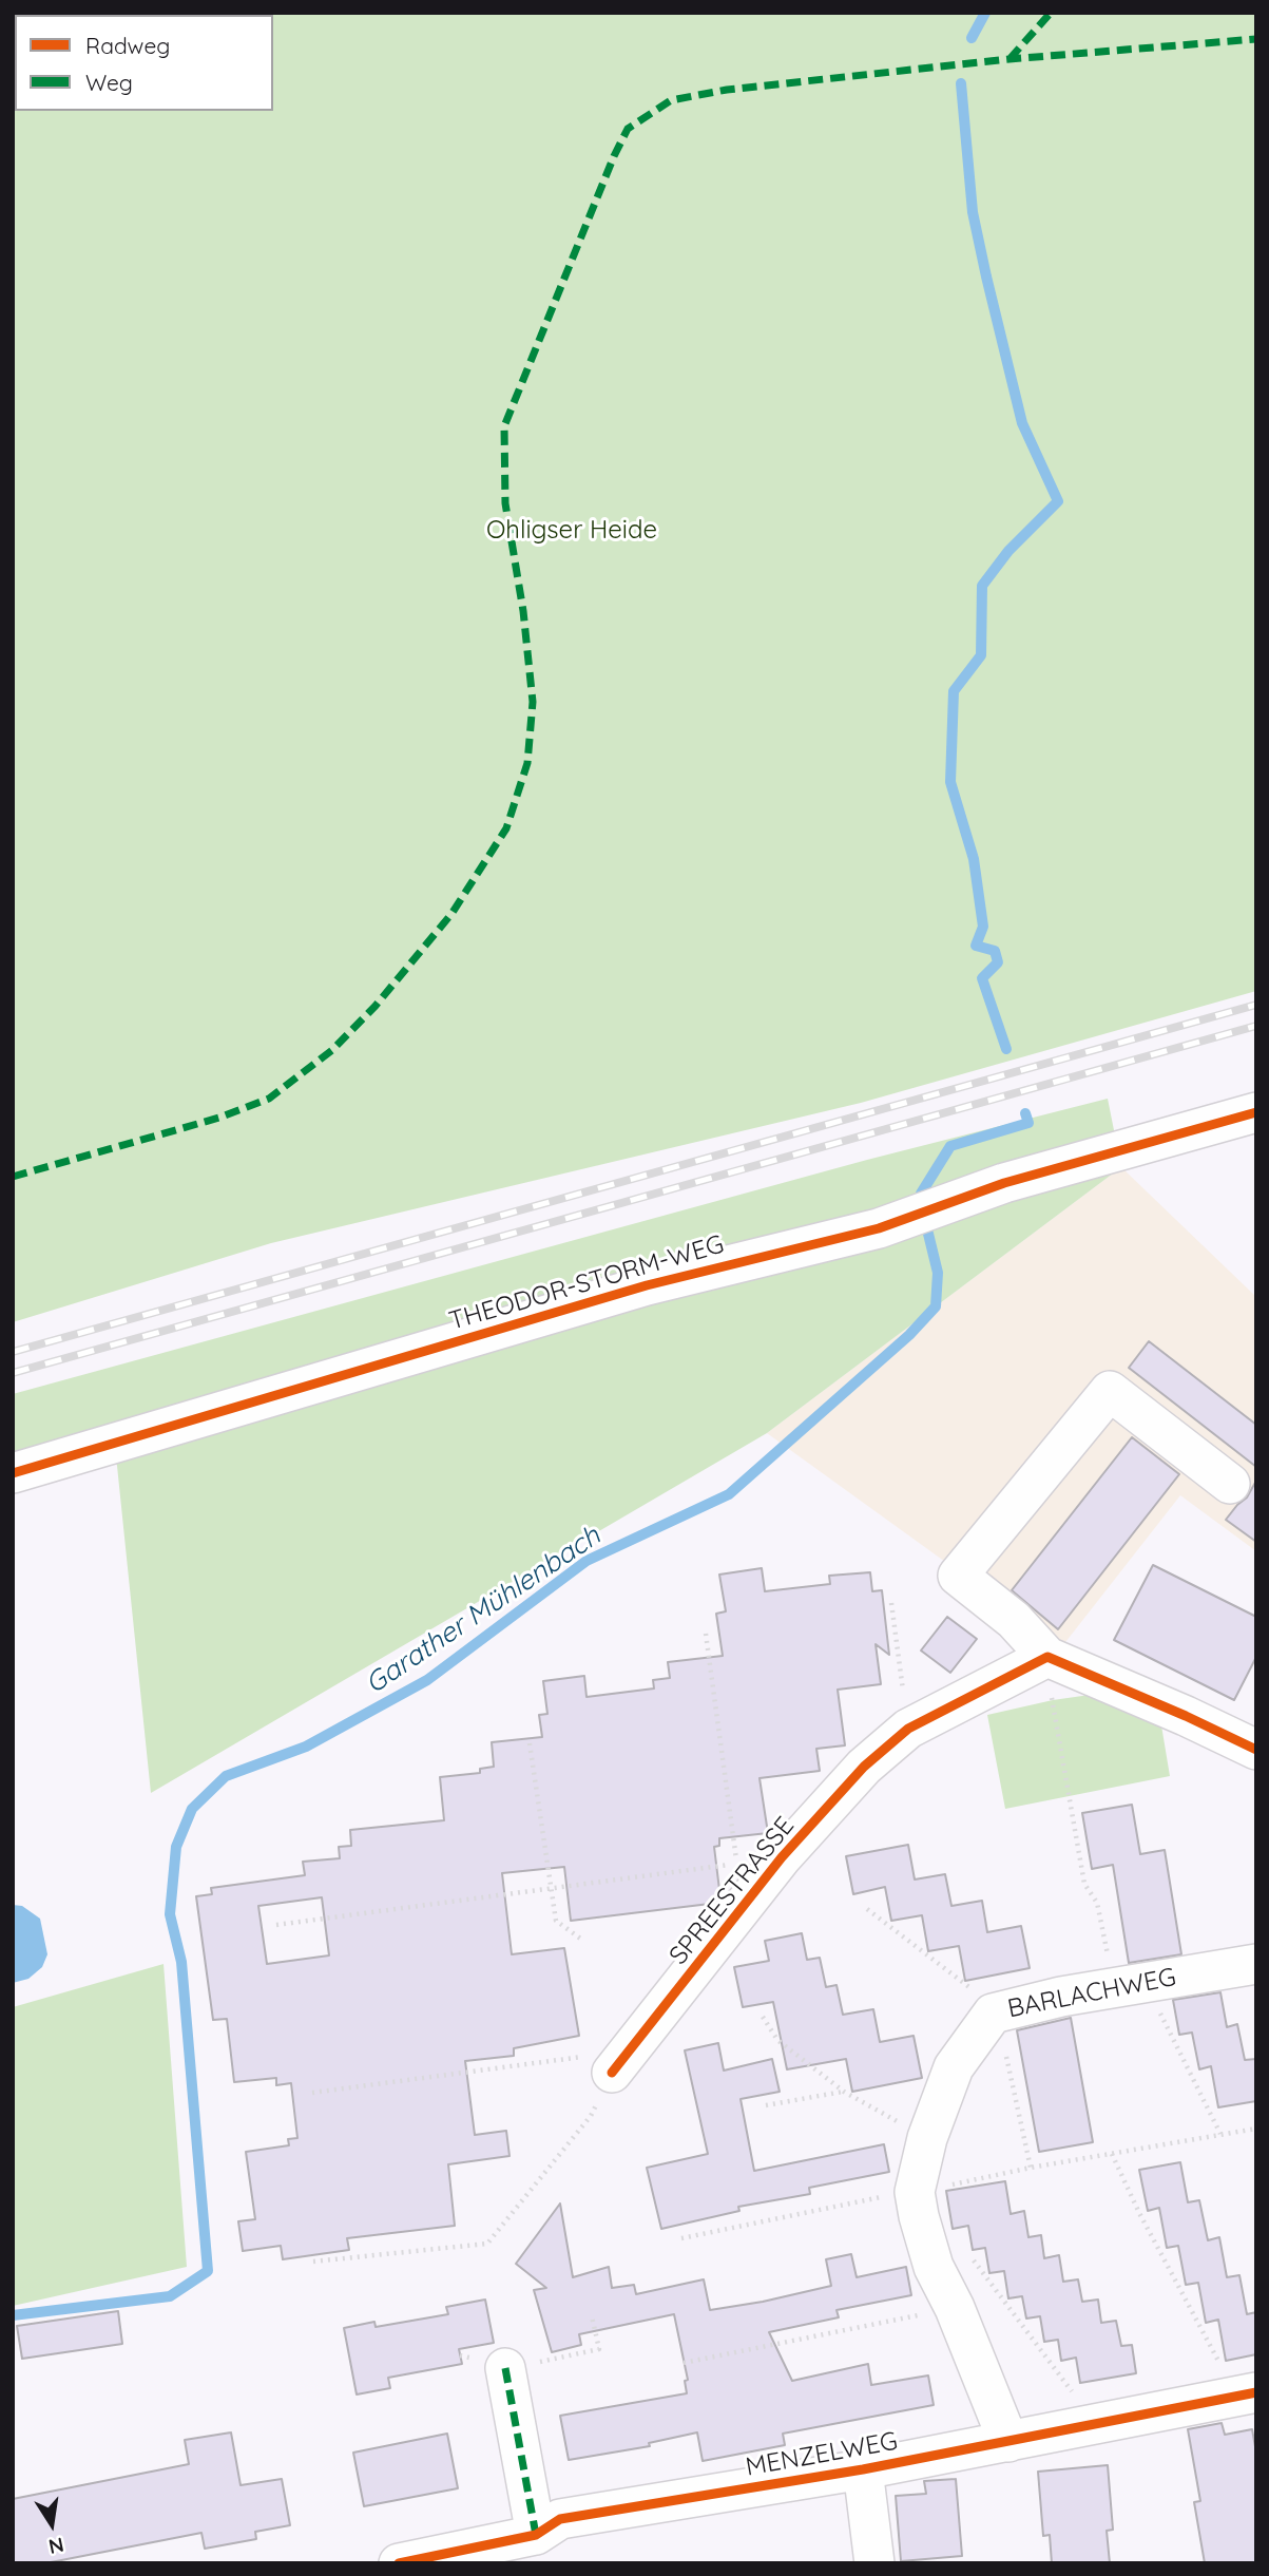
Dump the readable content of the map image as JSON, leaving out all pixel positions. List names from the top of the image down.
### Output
{
  "streets": {
    "street": [
      "THEODOR-STORM-WEG",
      "SPREESTRASSE",
      "BARLACHWEG",
      "MENZELWEG"
    ]
  },
  "crossings": [
    ["BARLACHWEG", "MENZELWEG"]
  ],
  "water": ["Garather Mühlenbach"],
  "parks": ["Ohligser Heide"],
  "legend": ["Radweg", "Weg"],
  "north": "bottom"
}
